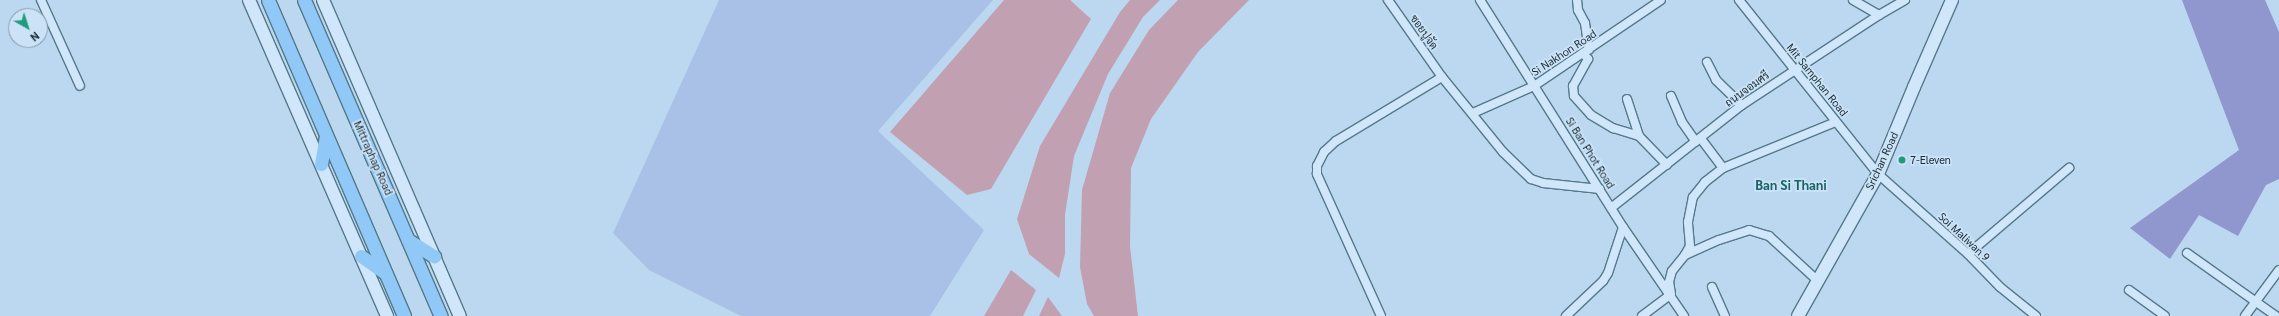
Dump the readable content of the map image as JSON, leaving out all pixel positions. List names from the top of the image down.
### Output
{
  "streets": {
    "main road": ["Mittraphap Road", "Srichan Road"],
    "street": [
      "ซอยปูจัด",
      "Si Nakhon Road",
      "Mit Samphan Road",
      "ถนนจอมศรี",
      "Si Ban Phot Road",
      "Soi Maliwan 9"
    ]
  },
  "crossings": [
    ["ซอยปูจัด", "Si Nakhon Road"],
    ["ซอยปูจัด", "Si Ban Phot Road"],
    ["Si Nakhon Road", "Si Ban Phot Road"],
    ["Mit Samphan Road", "ถนนจอมศรี"],
    ["Mit Samphan Road", "Srichan Road"],
    ["Mit Samphan Road", "Soi Maliwan 9"],
    ["ถนนจอมศรี", "Si Ban Phot Road"],
    ["Srichan Road", "Soi Maliwan 9"]
  ],
  "districts": ["Ban Si Thani"],
  "places": ["7-Eleven"],
  "north": "bottom right"
}
